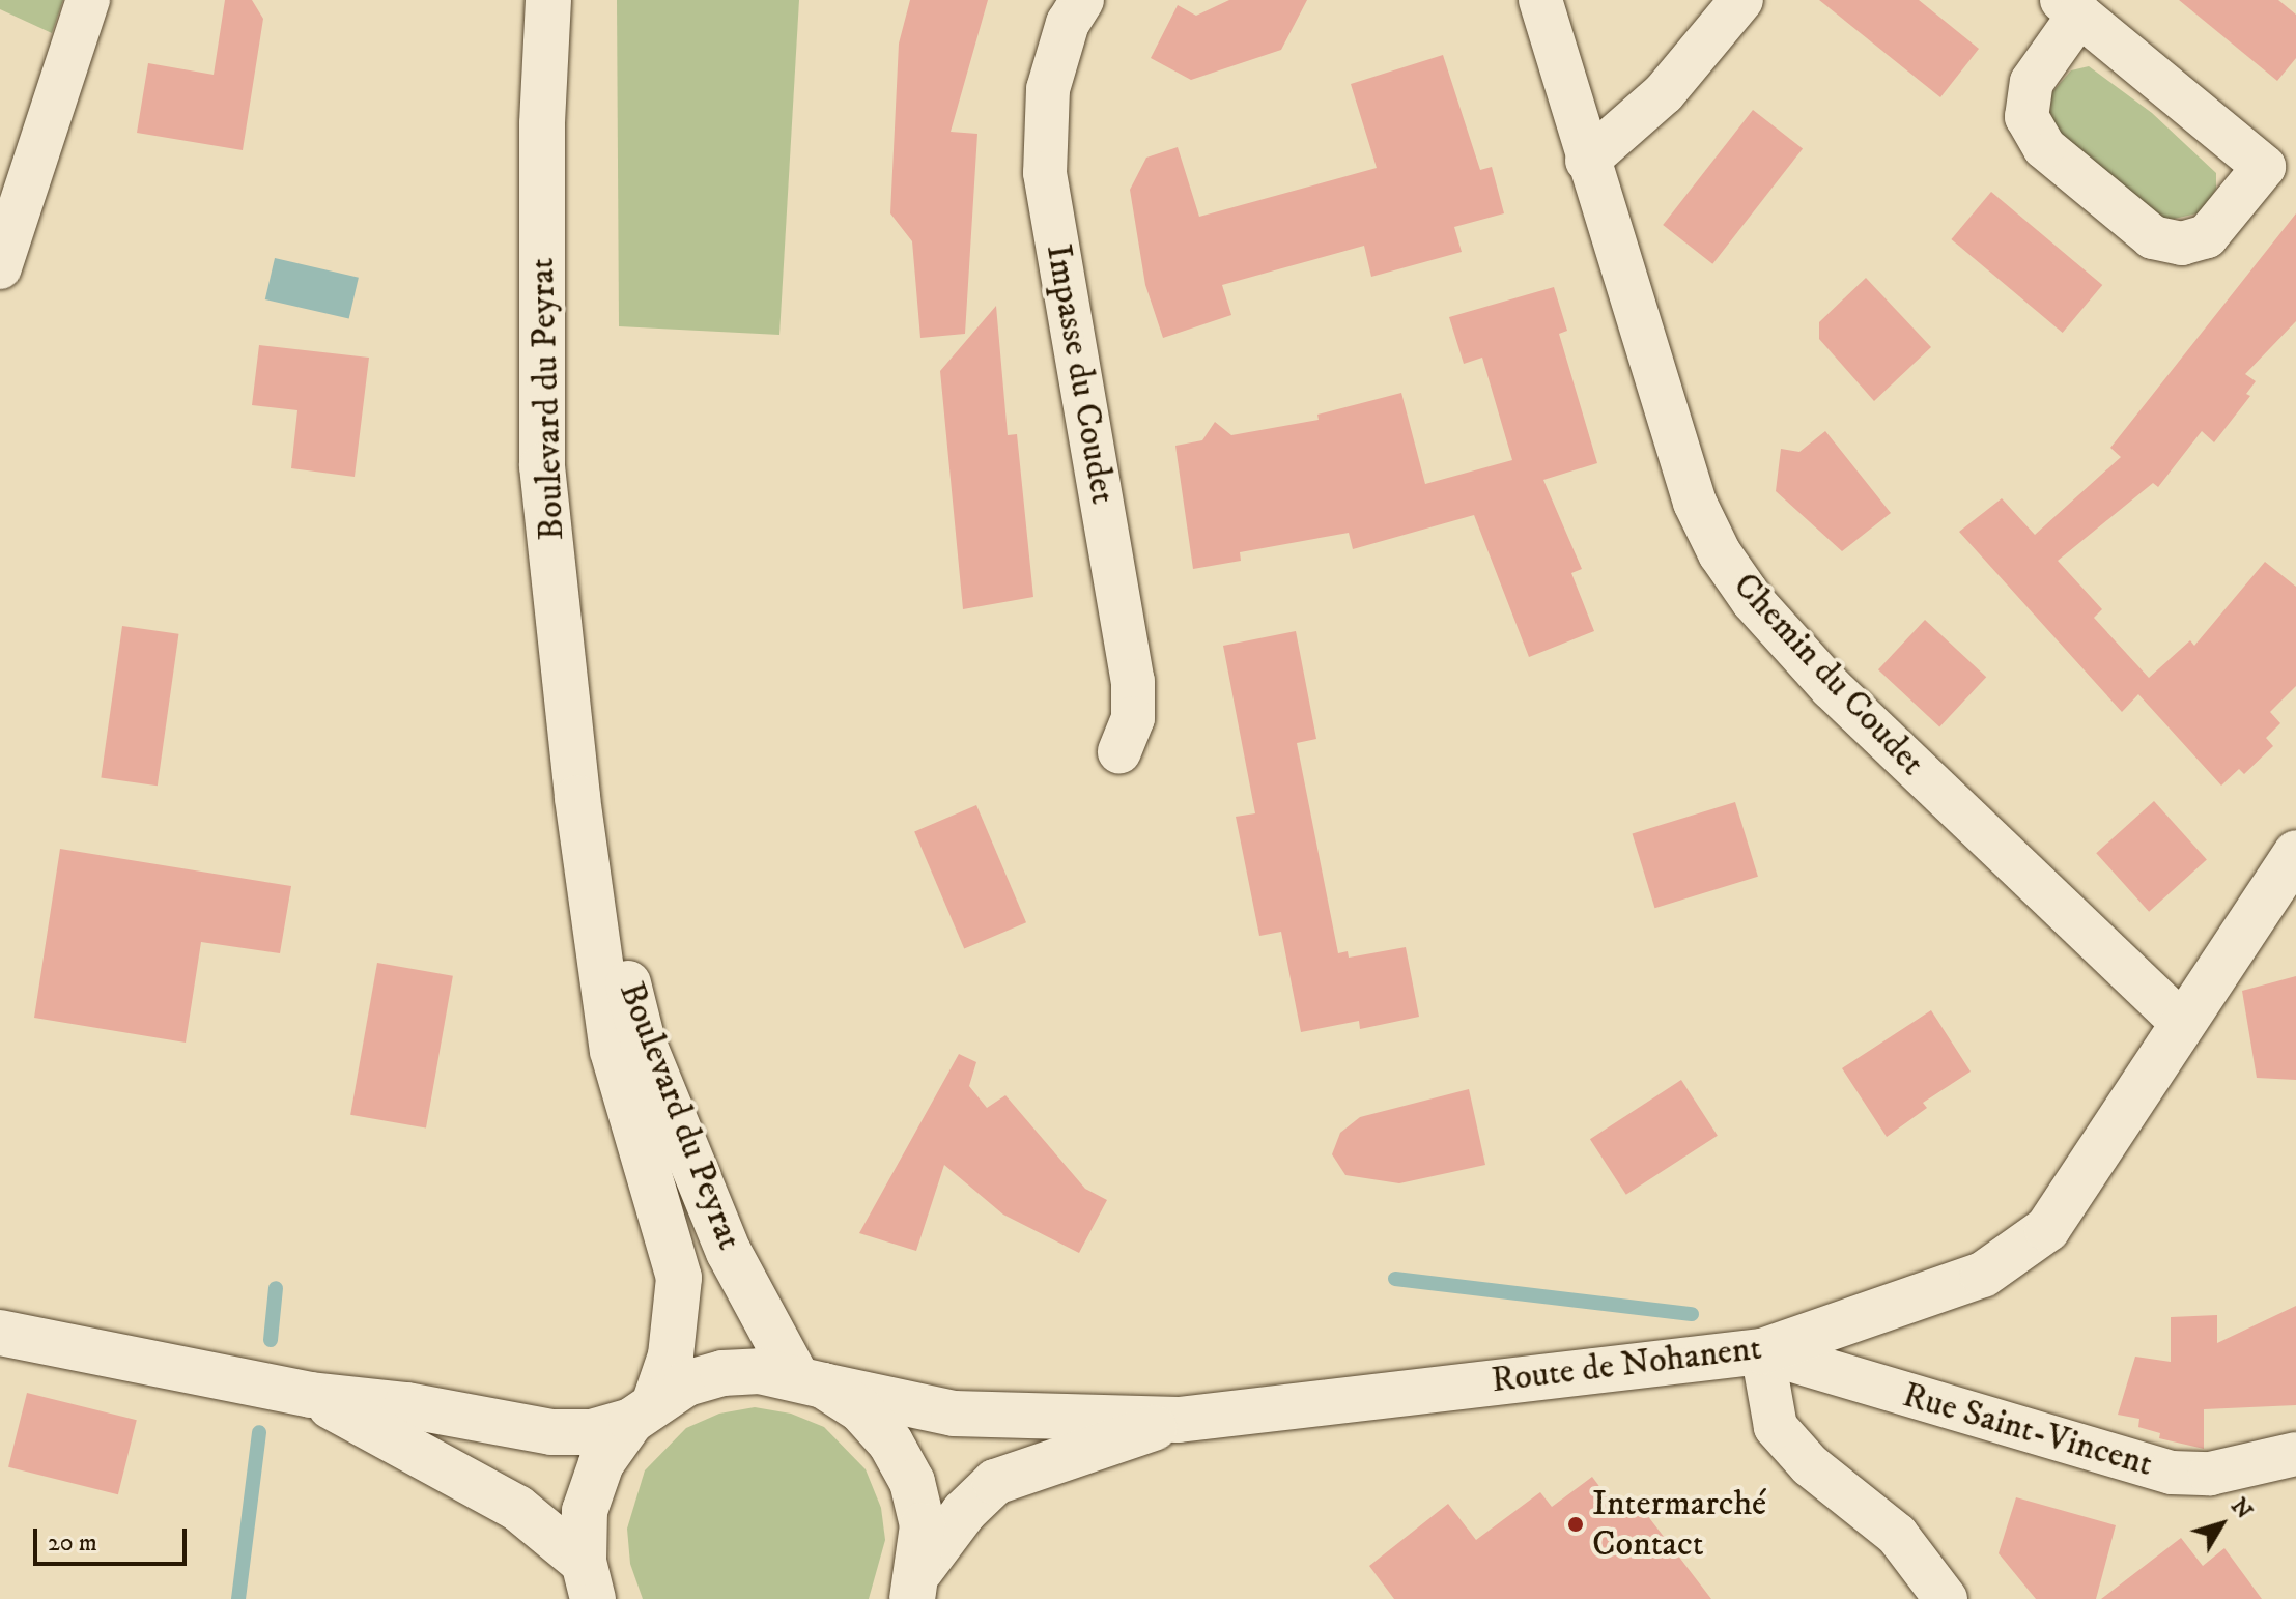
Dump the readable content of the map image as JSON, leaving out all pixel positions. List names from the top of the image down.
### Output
{
  "streets": {
    "main road": ["Boulevard du Peyrat", "Route de Nohanent"],
    "street": ["Impasse du Coudet", "Chemin du Coudet", "Rue Saint-Vincent"]
  },
  "crossings": [
    ["Boulevard du Peyrat", "Route de Nohanent"],
    ["Chemin du Coudet", "Route de Nohanent"],
    ["Route de Nohanent", "Rue Saint-Vincent"]
  ],
  "places": ["Intermarché Contact"],
  "scale_bar": "20 m",
  "north": "top right"
}
